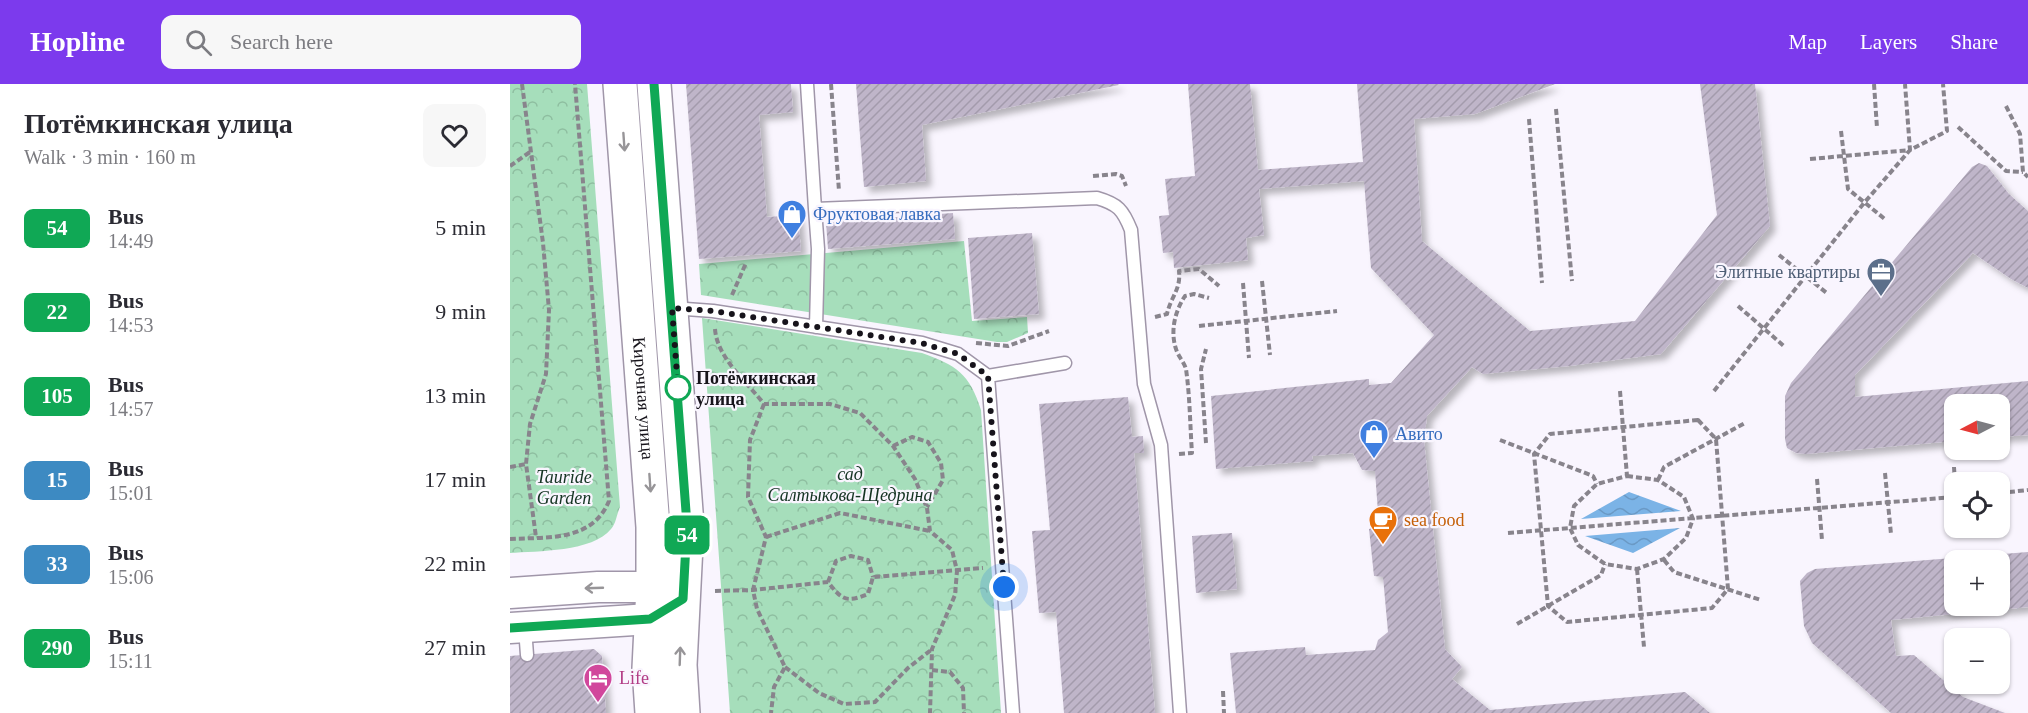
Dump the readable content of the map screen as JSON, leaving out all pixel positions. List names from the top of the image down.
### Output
{
  "streets": {
    "main road": ["Кирочная улица"]
  },
  "parks": ["сад Салтыкова-Щедрина", "Tauride Garden"],
  "places": {
    "shop": ["Фруктовая лавка", "Авито"],
    "office": ["Элитные квартиры"],
    "other": ["Потёмкинская улица"],
    "cafe": ["sea food"],
    "hotel": ["Life"]
  },
  "lines": ["bus line 54"],
  "north": "left",
  "page": {
    "header": "Hopline",
    "search": "Search here",
    "nav": ["Map", "Layers", "Share"],
    "heading": ["Потёмкинская улица", "Walk · 3 min · 160 m"],
    "on_map": "54",
    "list": [
      {
        "mark": "54",
        "name": "Bus",
        "note": "14:49",
        "value": "5 min"
      },
      {
        "mark": "22",
        "name": "Bus",
        "note": "14:53",
        "value": "9 min"
      },
      {
        "mark": "105",
        "name": "Bus",
        "note": "14:57",
        "value": "13 min"
      },
      {
        "mark": "15",
        "name": "Bus",
        "note": "15:01",
        "value": "17 min"
      },
      {
        "mark": "33",
        "name": "Bus",
        "note": "15:06",
        "value": "22 min"
      },
      {
        "mark": "290",
        "name": "Bus",
        "note": "15:11",
        "value": "27 min"
      }
    ],
    "map_buttons": ["+", "−"]
  }
}
